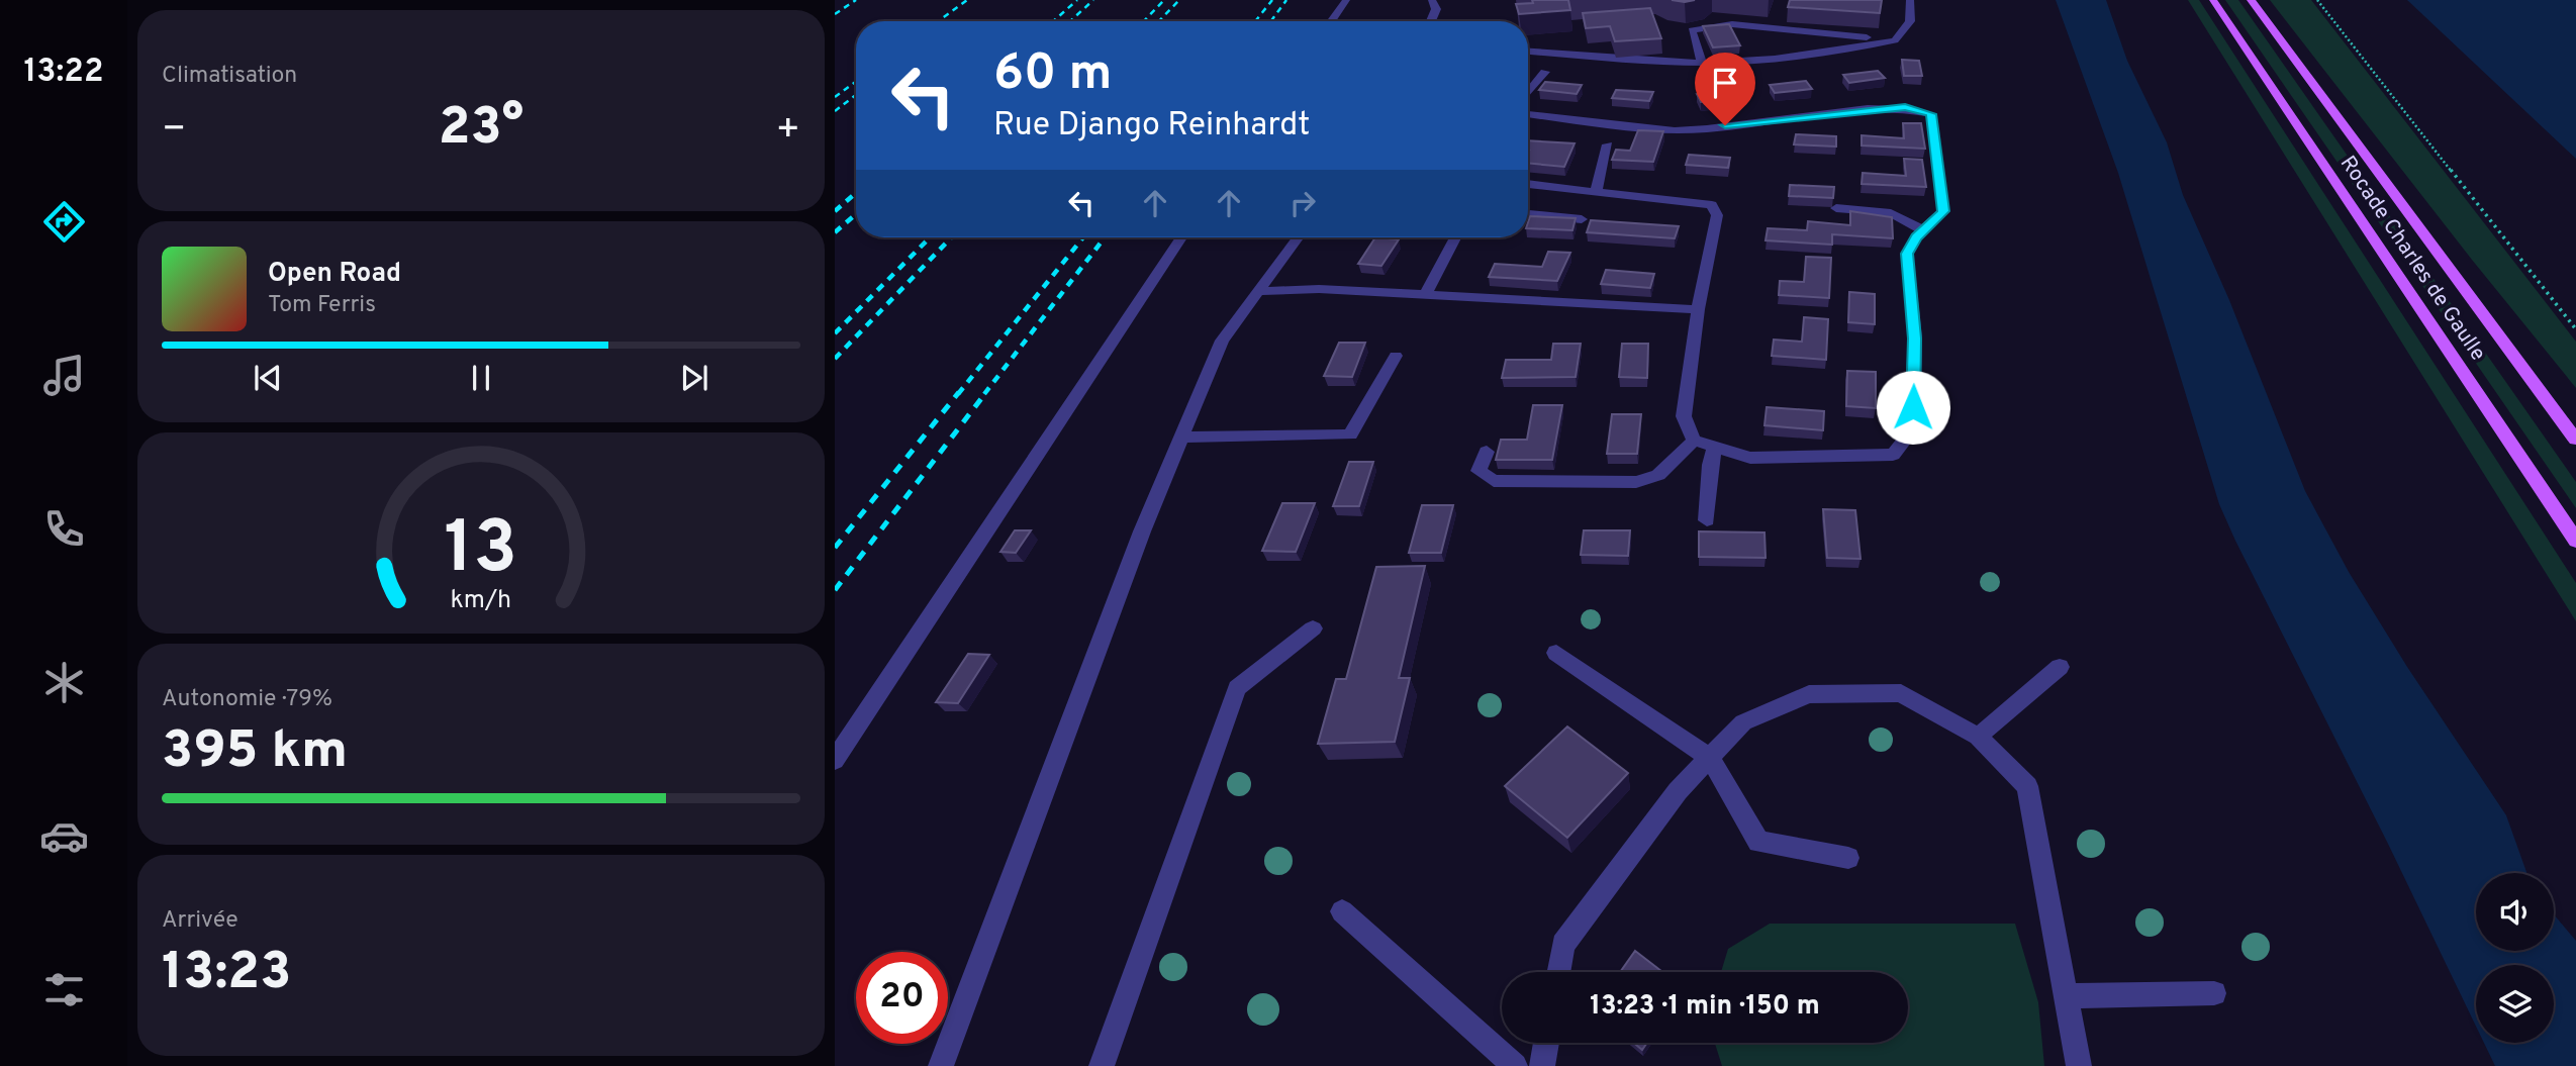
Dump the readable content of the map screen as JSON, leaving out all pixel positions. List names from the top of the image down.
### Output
{
  "streets": {
    "main road": ["Rocade Charles de Gaulle"]
  },
  "page": {
    "tabs": "13:22",
    "tile": [
      "Climatisation",
      ["Autonomie · 79%", "395 km"],
      ["Arrivée", "13:23"]
    ],
    "turn": ["60 m", "Rue Django Reinhardt"],
    "heat": ["−", "23°", "+"],
    "song": ["Open Road", "Tom Ferris"],
    "limit": "20",
    "trip": "13:23 · 1 min · 150 m",
    "gauge": ["13", "km/h"]
  }
}
